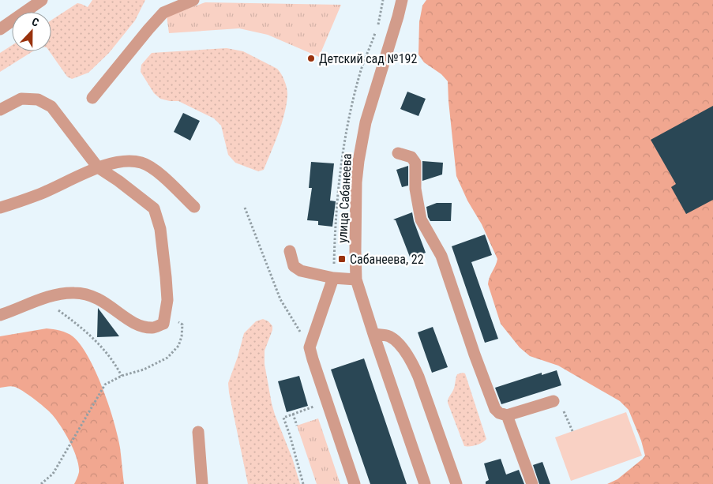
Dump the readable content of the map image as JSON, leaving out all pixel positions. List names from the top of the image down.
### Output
{
  "streets": {
    "street": ["улица Сабанеева"]
  },
  "places": {
    "other": ["Детский сад №192"],
    "transit": ["Сабанеева, 22"]
  },
  "north": "top"
}
